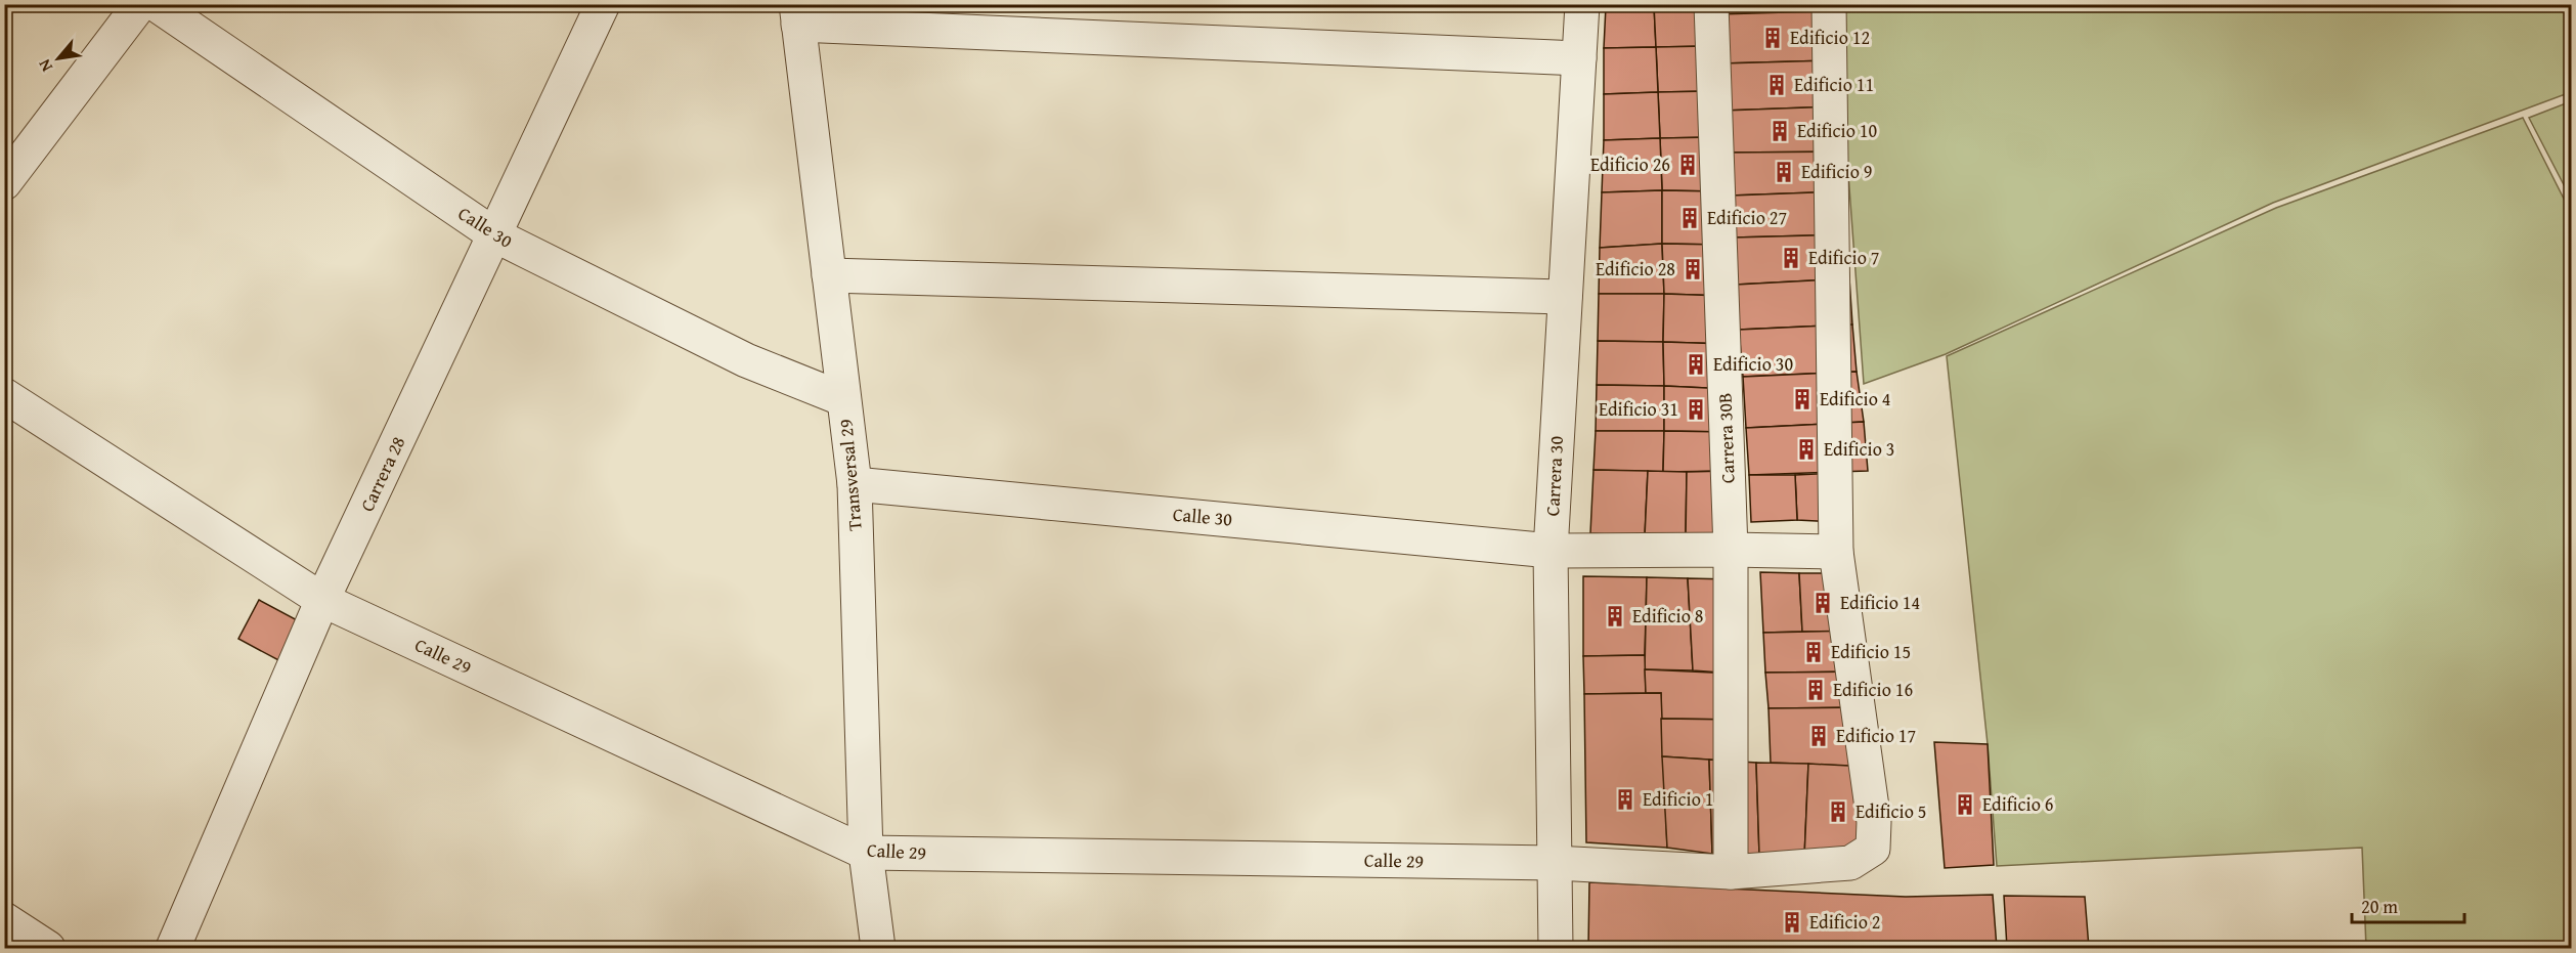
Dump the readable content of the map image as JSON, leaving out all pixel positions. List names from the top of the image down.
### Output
{
  "streets": {
    "street": [
      "Calle 30",
      "Carrera 30B",
      "Carrera 28",
      "Transversal 29",
      "Carrera 30",
      "Calle 29"
    ]
  },
  "crossings": [
    ["Calle 30", "Carrera 30B"],
    ["Calle 30", "Carrera 28"],
    ["Calle 30", "Transversal 29"],
    ["Calle 30", "Carrera 30"],
    ["Calle 30", "Calle 29"],
    ["Carrera 30B", "Calle 29"],
    ["Carrera 28", "Calle 29"],
    ["Transversal 29", "Calle 29"],
    ["Carrera 30", "Calle 29"]
  ],
  "places": {
    "building": [
      "Edificio 12",
      "Edificio 11",
      "Edificio 10",
      "Edificio 26",
      "Edificio 9",
      "Edificio 27",
      "Edificio 7",
      "Edificio 28",
      "Edificio 30",
      "Edificio 4",
      "Edificio 31",
      "Edificio 3",
      "Edificio 14",
      "Edificio 8",
      "Edificio 15",
      "Edificio 16",
      "Edificio 17",
      "Edificio 1",
      "Edificio 6",
      "Edificio 5",
      "Edificio 2"
    ]
  },
  "scale_bar": "20 m",
  "north": "bottom left"
}
